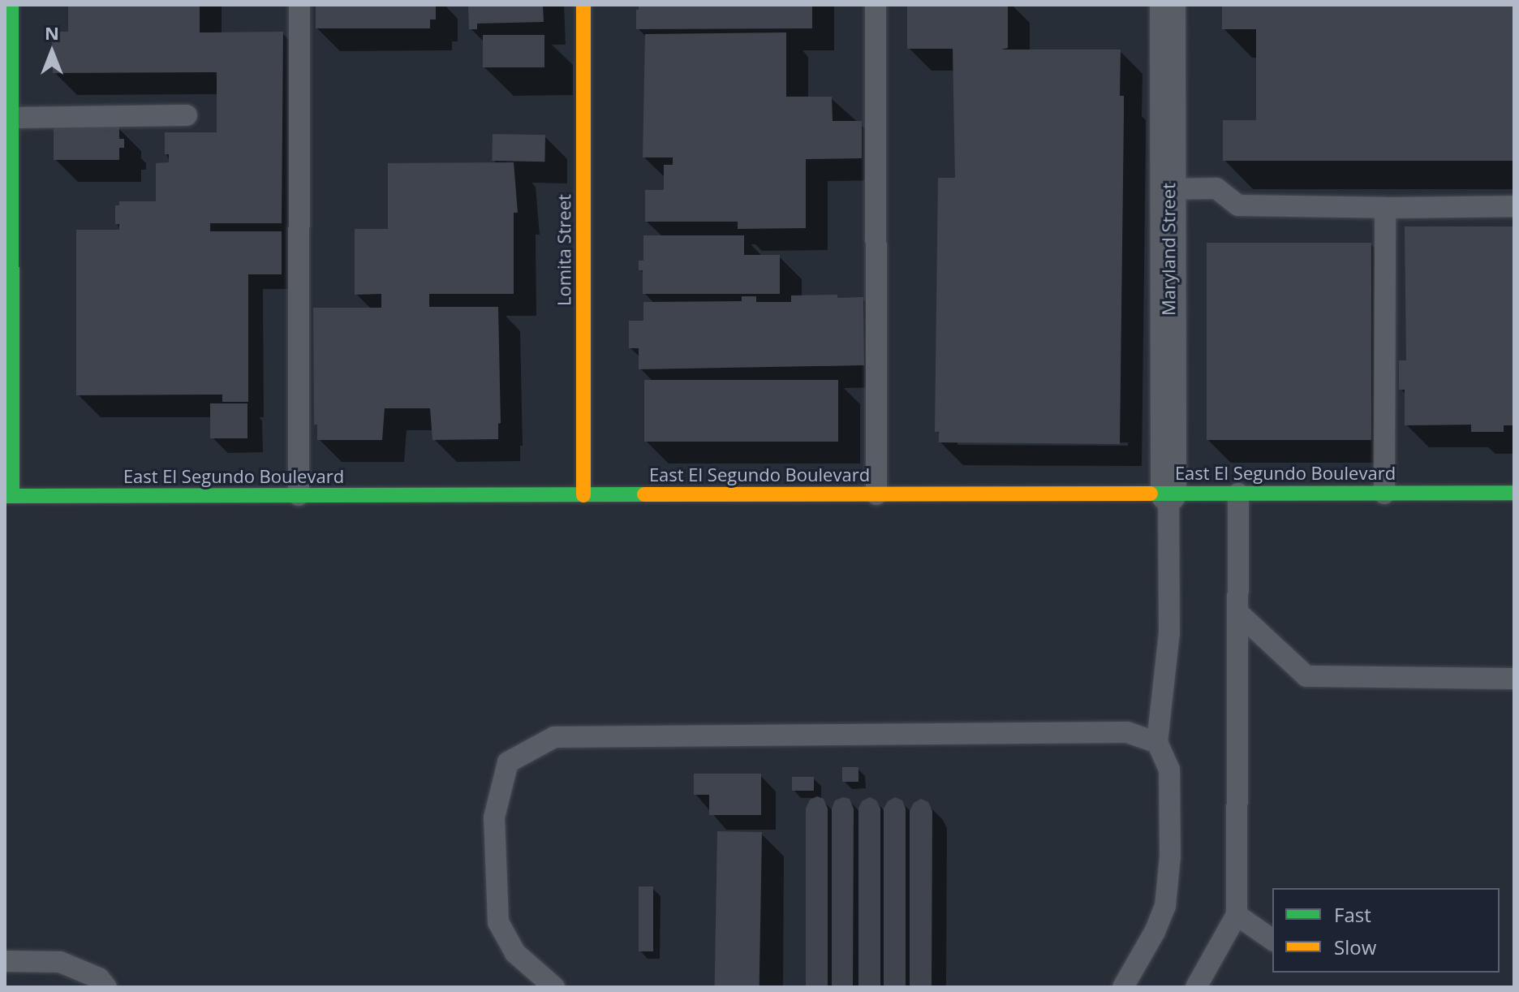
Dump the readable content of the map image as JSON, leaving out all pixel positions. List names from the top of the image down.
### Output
{
  "streets": {
    "main road": ["Lomita Street", "East El Segundo Boulevard"],
    "street": ["Maryland Street"]
  },
  "crossings": [
    ["Maryland Street", "East El Segundo Boulevard"],
    ["Lomita Street", "East El Segundo Boulevard"]
  ],
  "legend": ["Fast", "Slow"],
  "north": "top"
}
